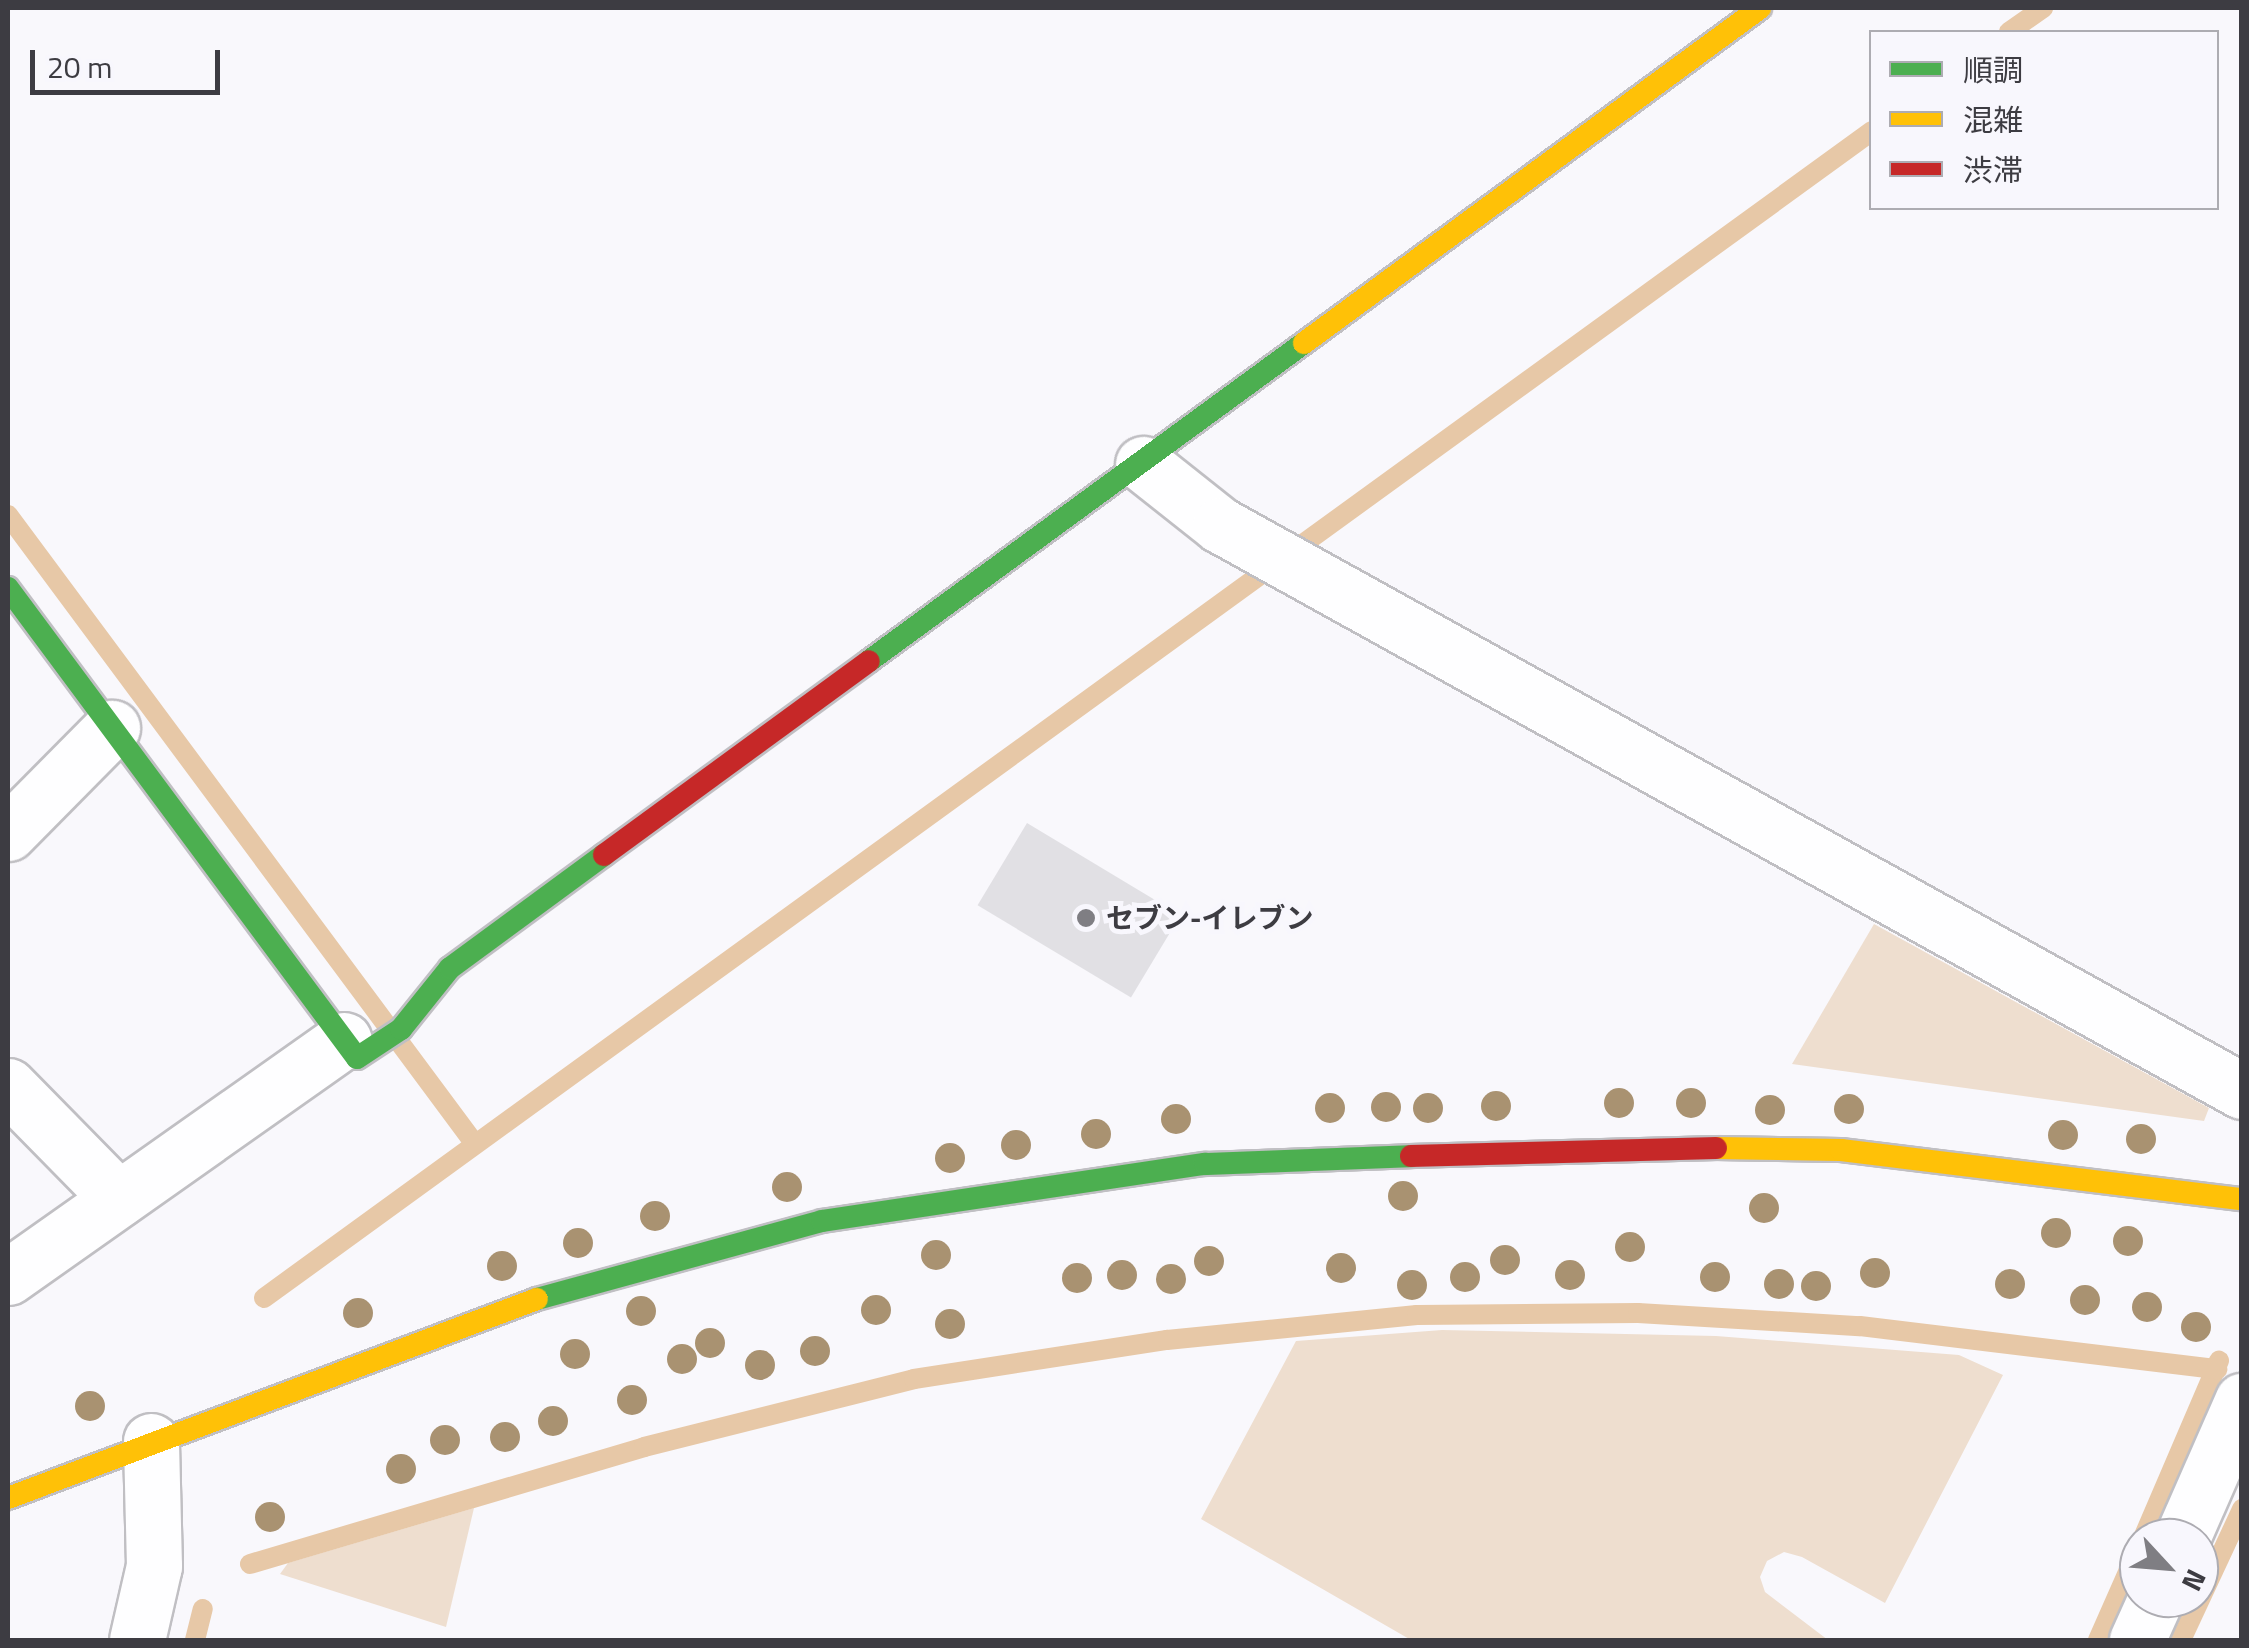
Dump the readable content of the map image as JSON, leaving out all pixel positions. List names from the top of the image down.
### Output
{
  "places": ["セブン-イレブン"],
  "legend": ["順調", "混雑", "渋滞"],
  "scale_bar": "20 m",
  "north": "bottom right"
}
